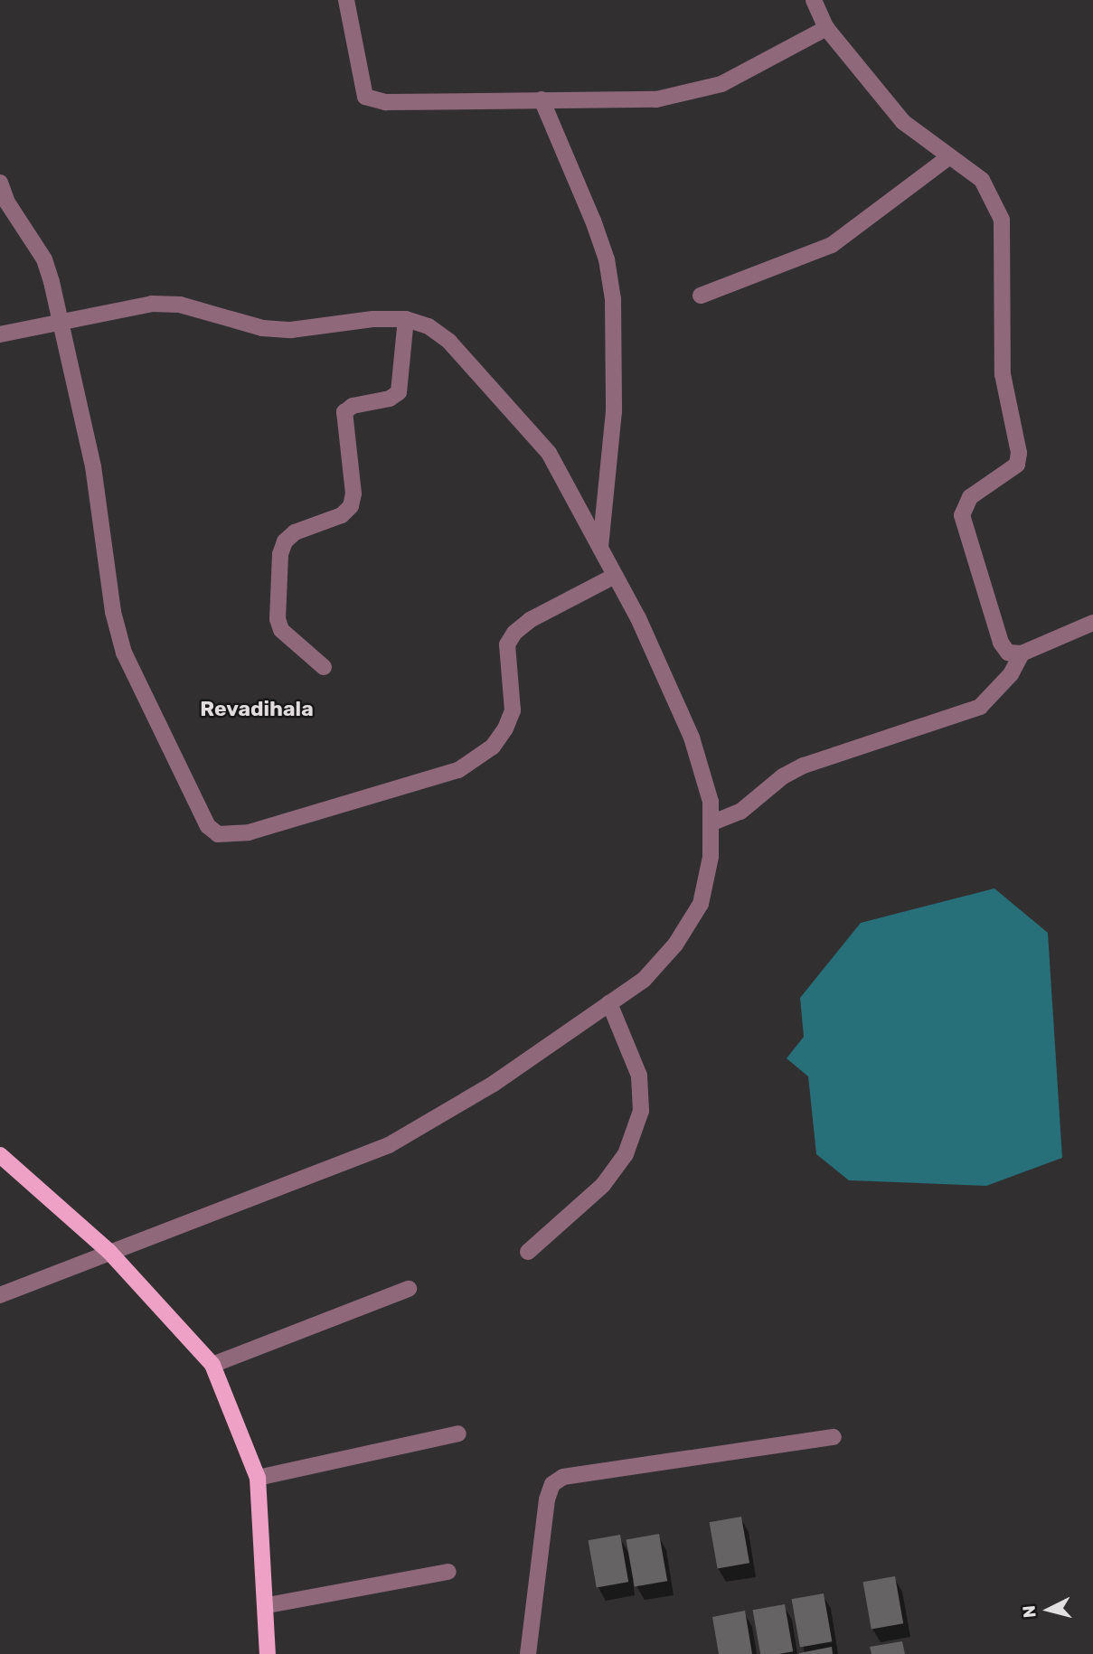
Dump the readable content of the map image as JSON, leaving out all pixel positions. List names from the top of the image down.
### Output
{
  "districts": ["Revadihala"],
  "north": "left"
}
